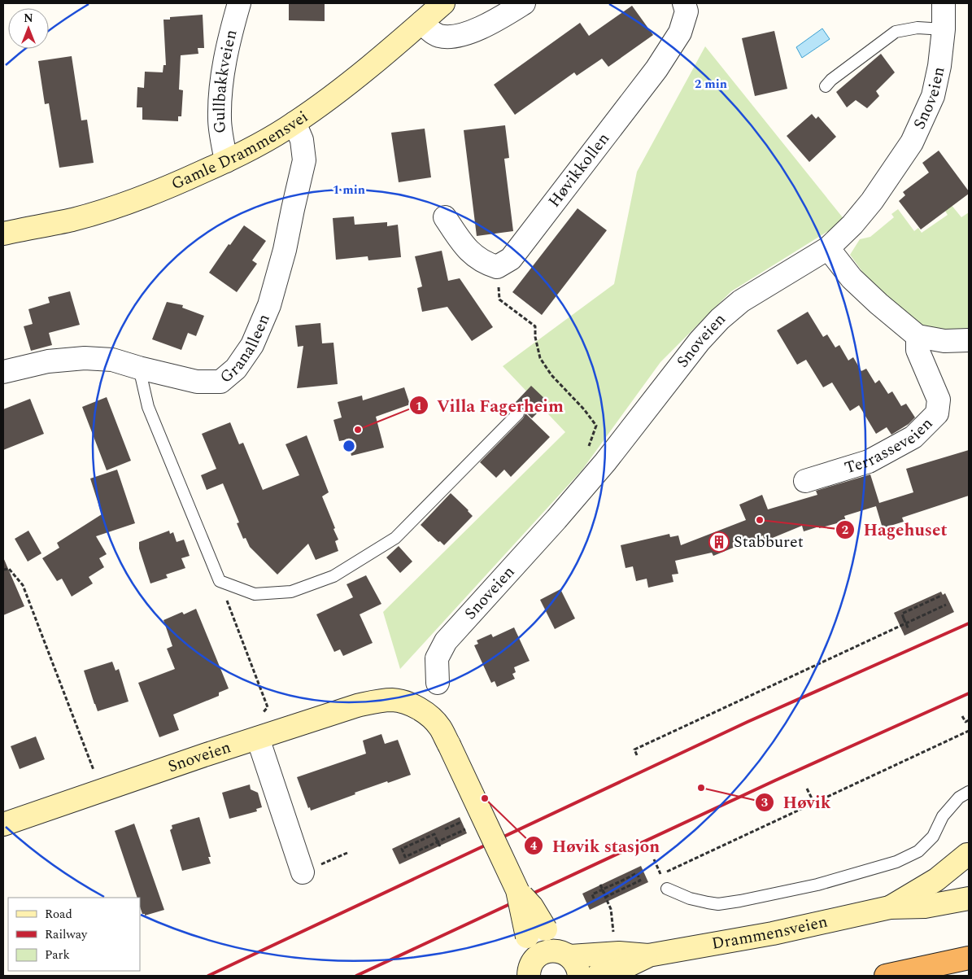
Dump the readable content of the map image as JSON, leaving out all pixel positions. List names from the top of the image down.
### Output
{
  "streets": {
    "main road": ["Snoveien", "Gamle Drammensvei", "Drammensveien"],
    "street": [
      "Gullbakkveien",
      "Høvikkollen",
      "Granalleen",
      "Terrasseveien"
    ]
  },
  "crossings": [
    ["Gullbakkveien", "Gamle Drammensvei"],
    ["Snoveien", "Drammensveien"],
    ["Gamle Drammensvei", "Granalleen"]
  ],
  "places": {
    "other": [
      "Villa Fagerheim",
      "Hagehuset",
      "Høvik",
      "Høvik stasjon"
    ],
    "building": ["Stabburet"]
  },
  "legend": ["Road", "Railway", "Park"],
  "north": "top",
  "rings": ["2 min", "1 min"]
}
